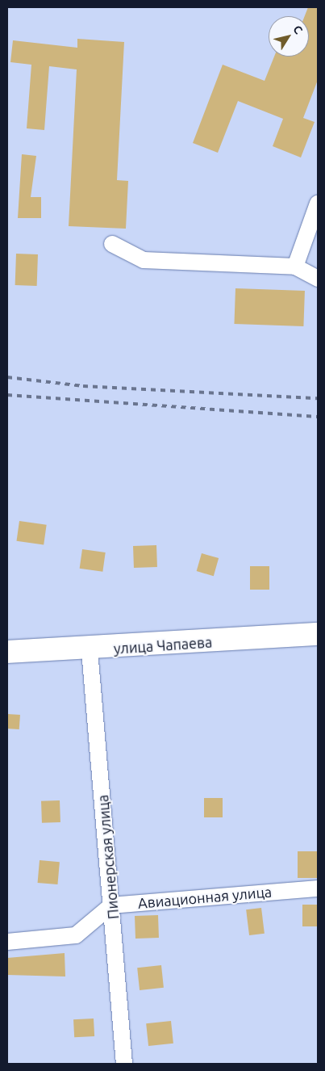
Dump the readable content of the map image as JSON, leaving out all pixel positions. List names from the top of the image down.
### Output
{
  "streets": {
    "street": ["улица Чапаева", "Пионерская улица", "Авиационная улица"]
  },
  "crossings": [
    ["улица Чапаева", "Пионерская улица"],
    ["Пионерская улица", "Авиационная улица"]
  ],
  "north": "top right"
}
